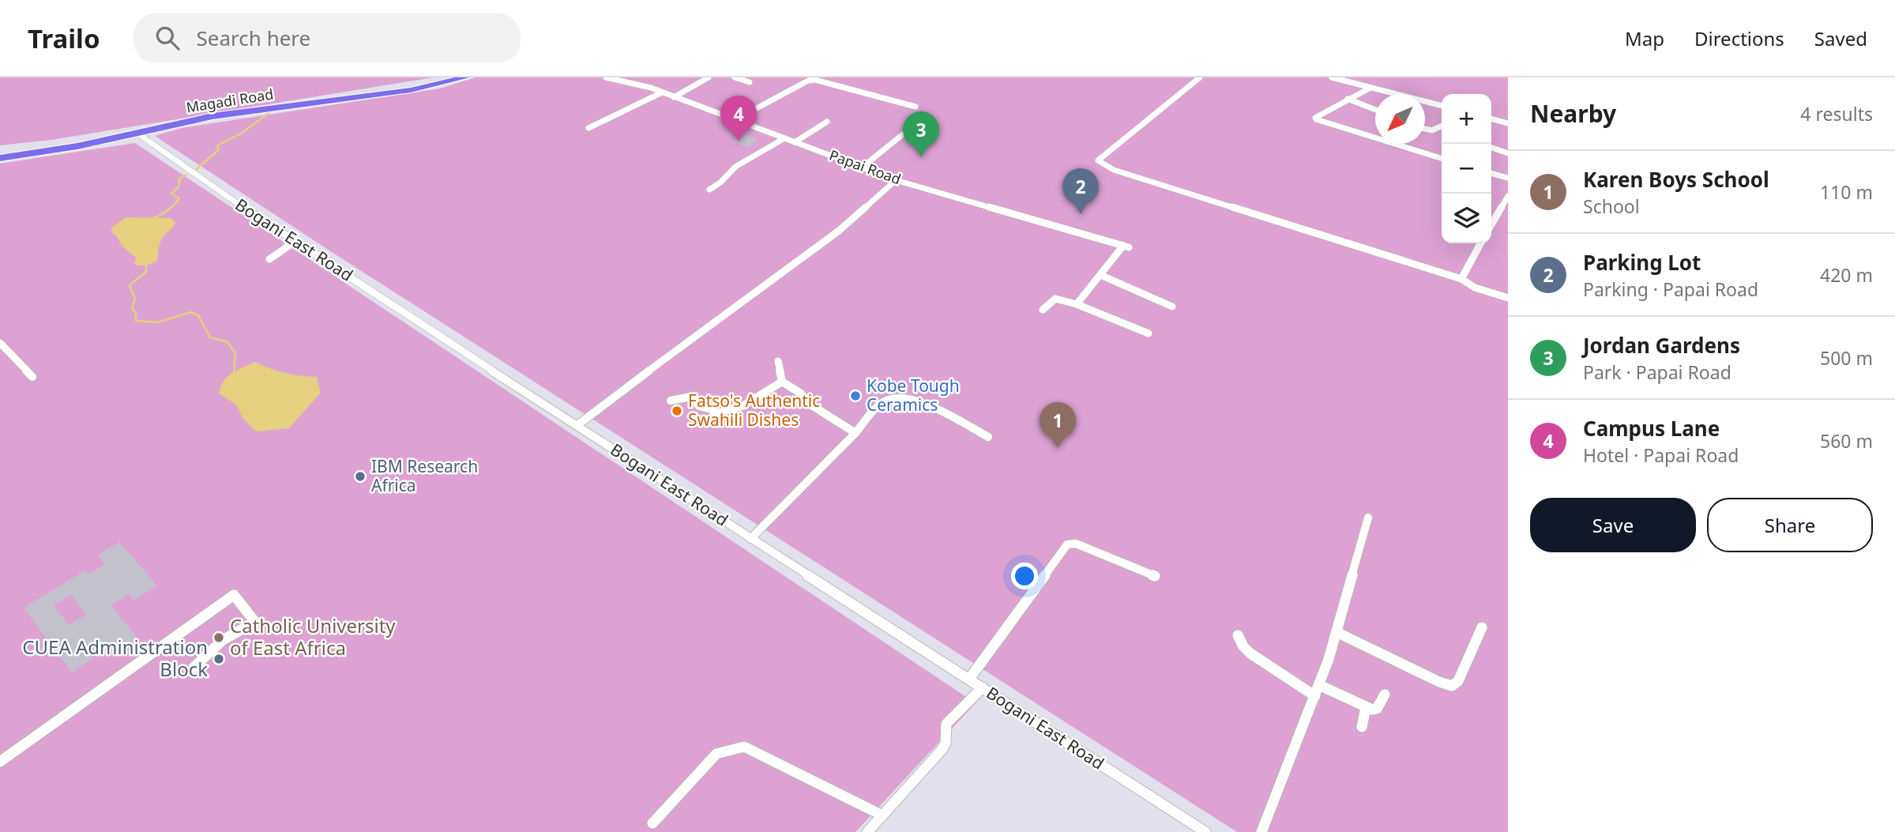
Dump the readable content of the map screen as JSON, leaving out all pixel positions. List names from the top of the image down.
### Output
{
  "streets": {
    "highway": ["Magadi Road"],
    "street": ["Papai Road", "Bogani East Road"]
  },
  "crossings": [
    ["Magadi Road", "Bogani East Road"]
  ],
  "places": [
    "Kobe Tough Ceramics",
    "Fatso's Authentic Swahili Dishes",
    "IBM Research Africa",
    "Catholic University of East Africa",
    "CUEA Administration Block"
  ],
  "north": "bottom left",
  "page": {
    "header": "Trailo",
    "search": "Search here",
    "nav": ["Map", "Directions", "Saved"],
    "heading": ["Nearby", "4 results"],
    "map_buttons": ["+", "−"],
    "pins": [
      "4",
      "3",
      "2",
      "1"
    ],
    "list": [
      {
        "mark": "1",
        "name": "Karen Boys School",
        "note": "School",
        "value": "110 m"
      },
      {
        "mark": "2",
        "name": "Parking Lot",
        "note": "Parking · Papai Road",
        "value": "420 m"
      },
      {
        "mark": "3",
        "name": "Jordan Gardens",
        "note": "Park · Papai Road",
        "value": "500 m"
      },
      {
        "mark": "4",
        "name": "Campus Lane",
        "note": "Hotel · Papai Road",
        "value": "560 m"
      }
    ],
    "buttons": ["Save", "Share"]
  }
}
